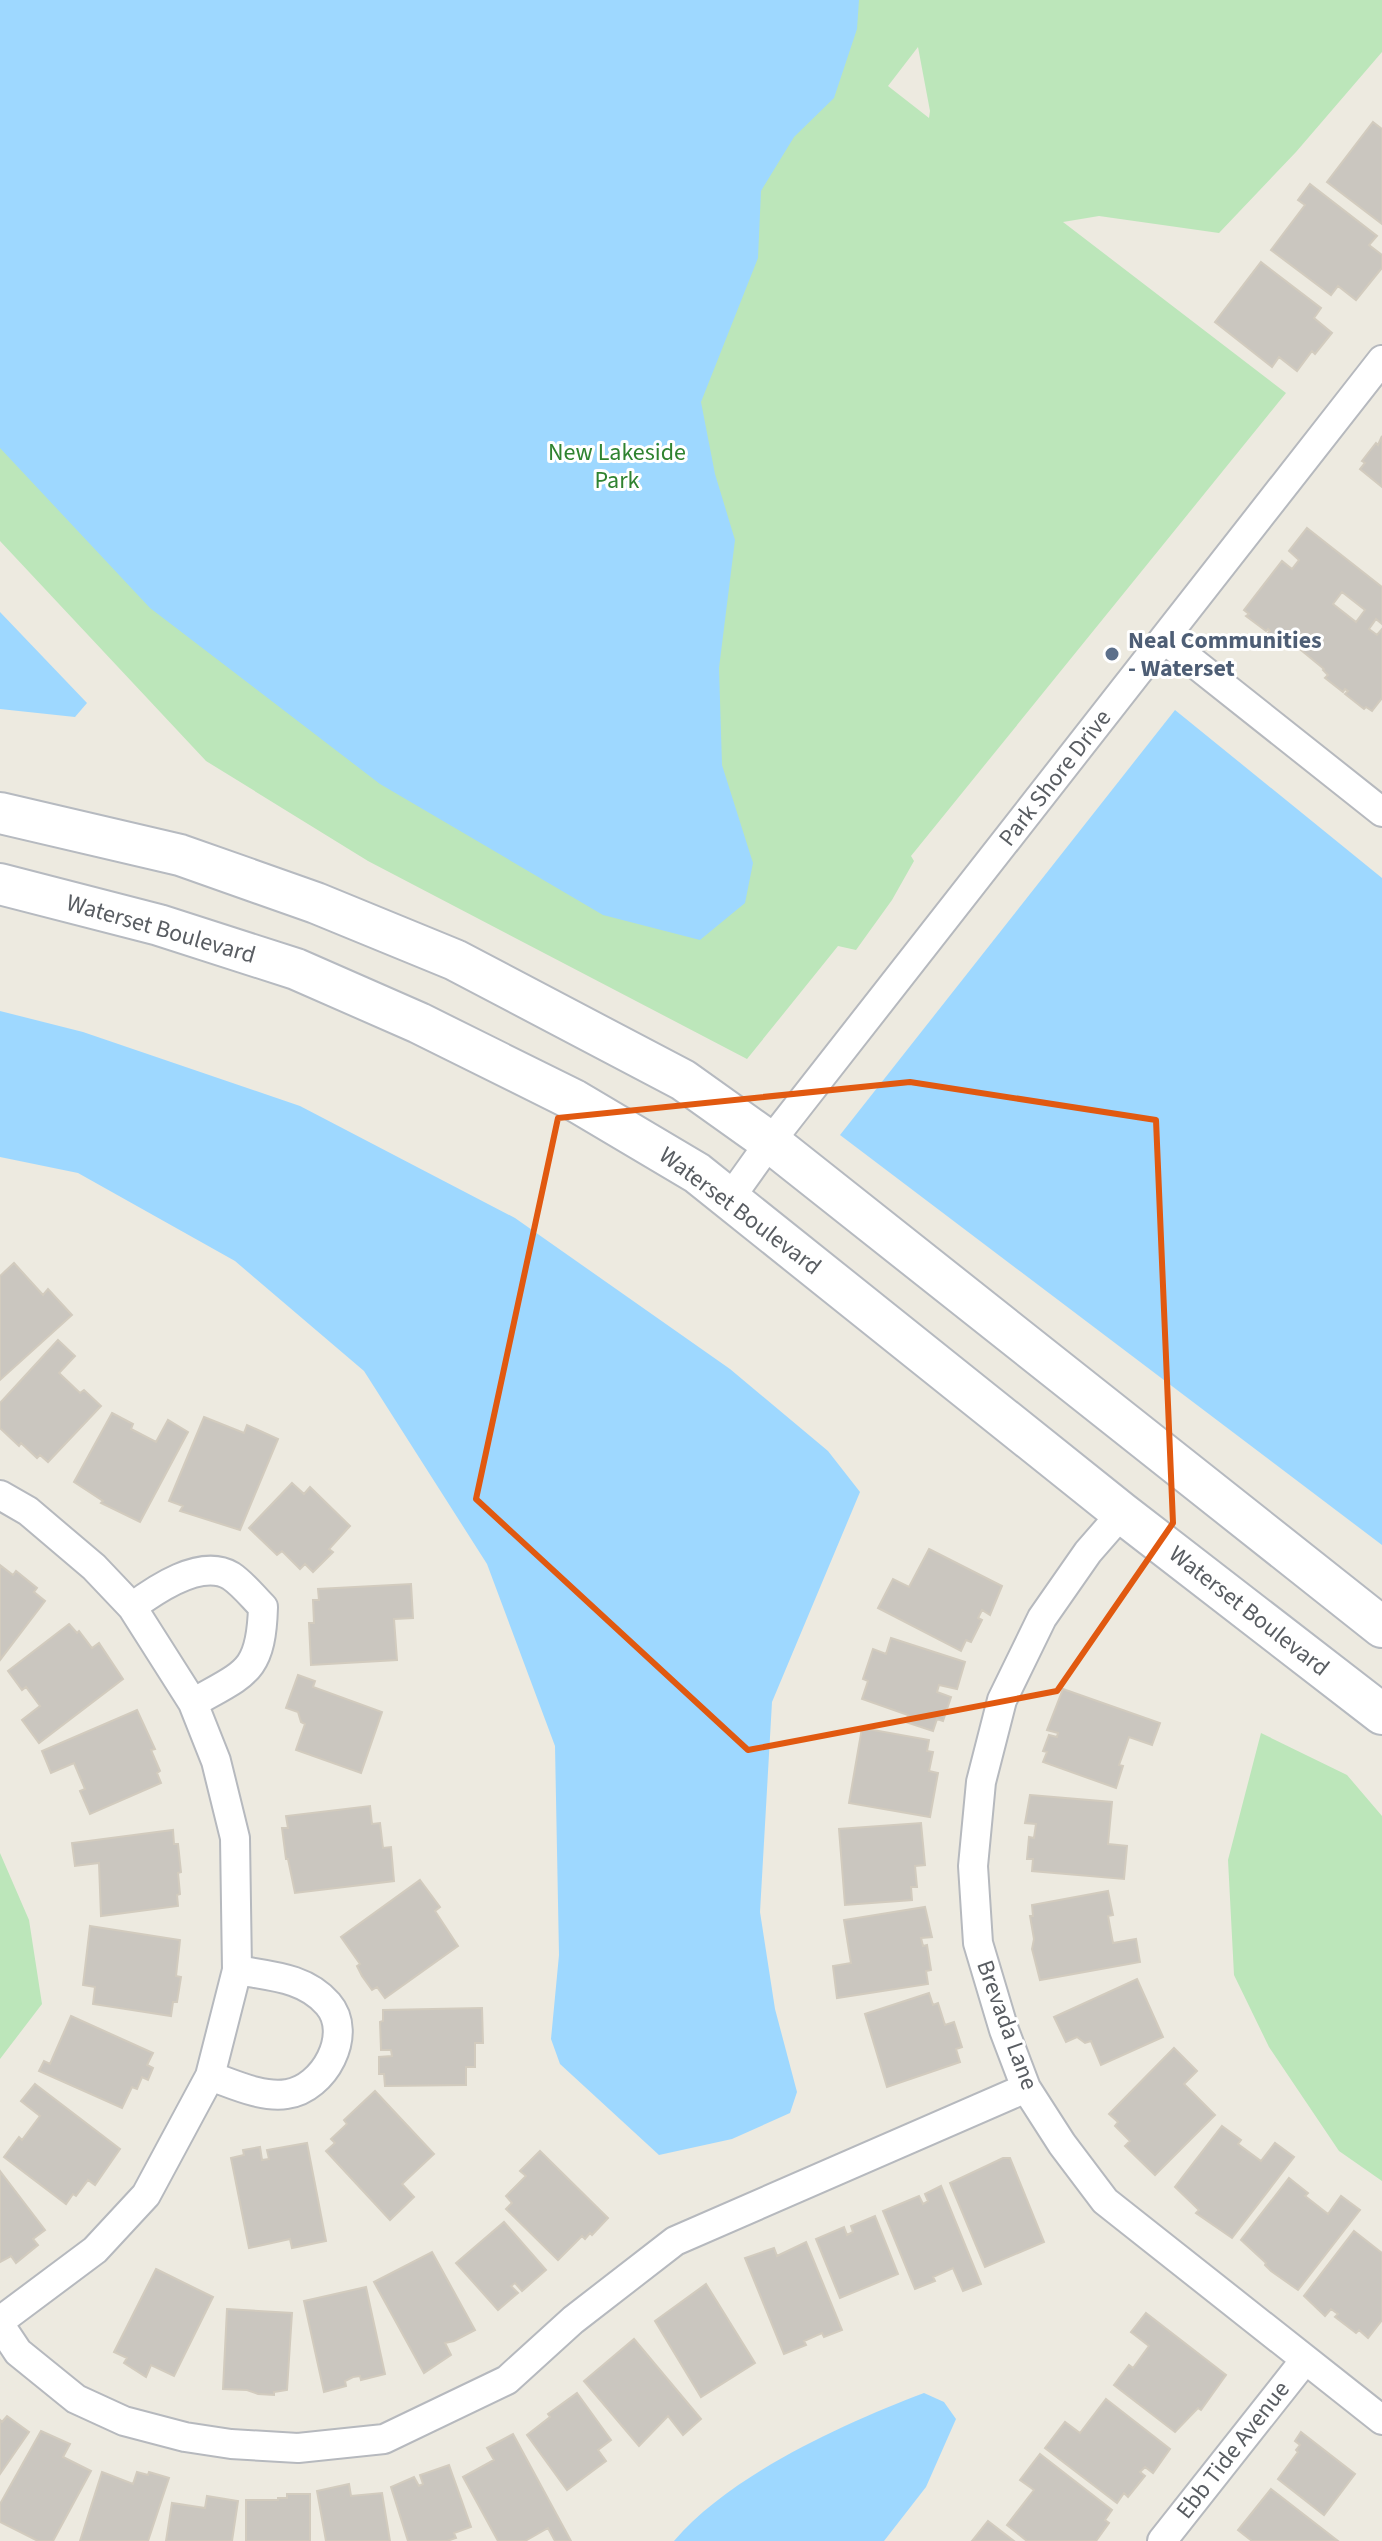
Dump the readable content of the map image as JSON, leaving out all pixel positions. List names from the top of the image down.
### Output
{
  "streets": {
    "street": [
      "Park Shore Drive",
      "Waterset Boulevard",
      "Brevada Lane",
      "Ebb Tide Avenue"
    ]
  },
  "crossings": [
    ["Park Shore Drive", "Waterset Boulevard"],
    ["Waterset Boulevard", "Brevada Lane"],
    ["Brevada Lane", "Ebb Tide Avenue"]
  ],
  "parks": ["New Lakeside Park"],
  "places": ["Neal Communities - Waterset"]
}
